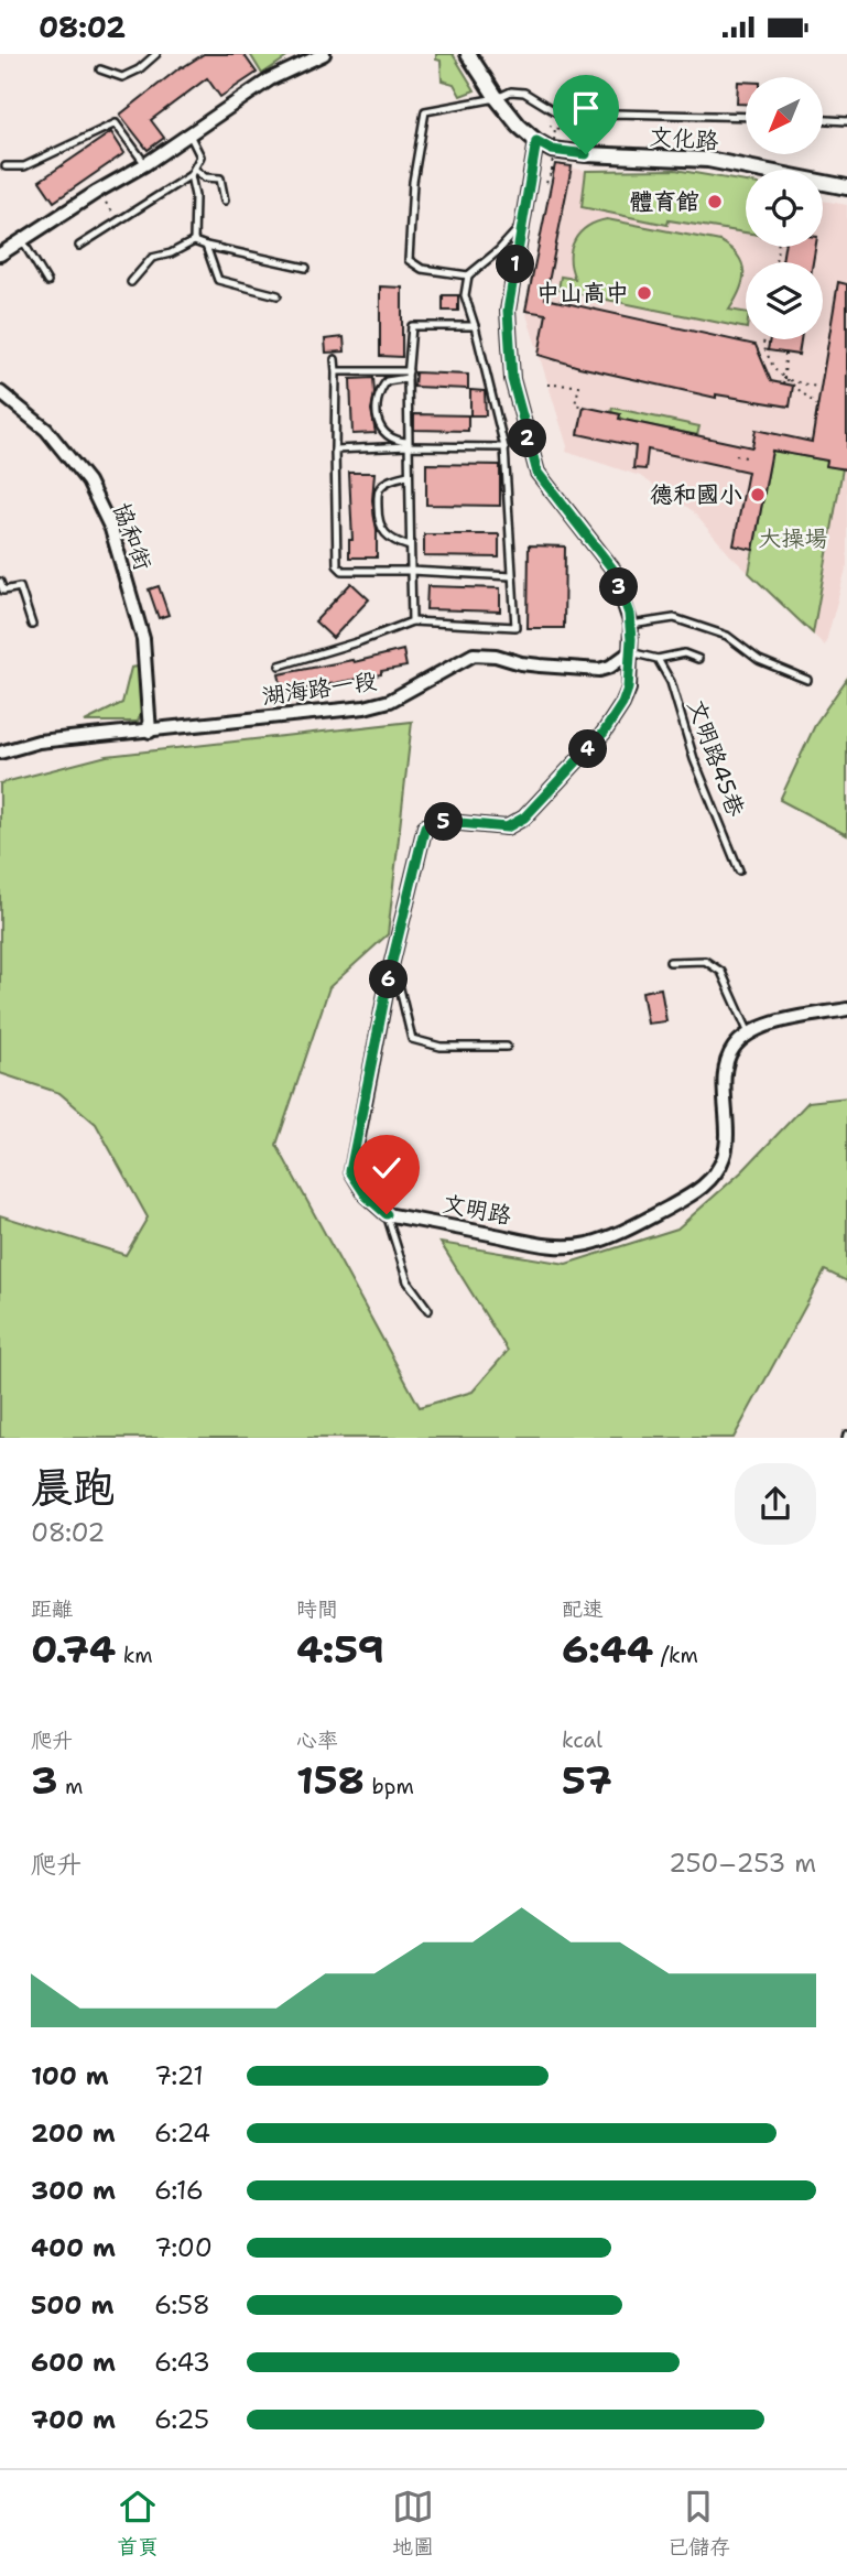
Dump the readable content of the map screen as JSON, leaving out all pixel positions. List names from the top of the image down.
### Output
{
  "streets": {
    "street": [
      "文化路",
      "協和街",
      "湖海路一段",
      "文明路"
    ],
    "lane": ["文明路45巷"]
  },
  "crossings": [
    ["協和街", "湖海路一段"]
  ],
  "parks": ["大操場"],
  "places": ["體育館", "中山高中", "德和國小"],
  "north": "bottom left",
  "page": {
    "status": "08:02",
    "pins": [
      "1",
      "2",
      "3",
      "4",
      "5",
      "6"
    ],
    "heading": ["晨跑", "08:02"],
    "stats": [
      ["距離", "0.74 km"],
      ["時間", "4:59"],
      ["配速", "6:44 /km"],
      ["爬升", "3 m"],
      ["心率", "158 bpm"],
      ["kcal", "57"]
    ],
    "chart": ["爬升", "250–253 m"],
    "list": [
      {
        "name": "100 m",
        "note": "7:21"
      },
      {
        "name": "200 m",
        "note": "6:24"
      },
      {
        "name": "300 m",
        "note": "6:16"
      },
      {
        "name": "400 m",
        "note": "7:00"
      },
      {
        "name": "500 m",
        "note": "6:58"
      },
      {
        "name": "600 m",
        "note": "6:43"
      },
      {
        "name": "700 m",
        "note": "6:25"
      }
    ],
    "tabs": ["首頁", "地圖", "已儲存"]
  }
}
